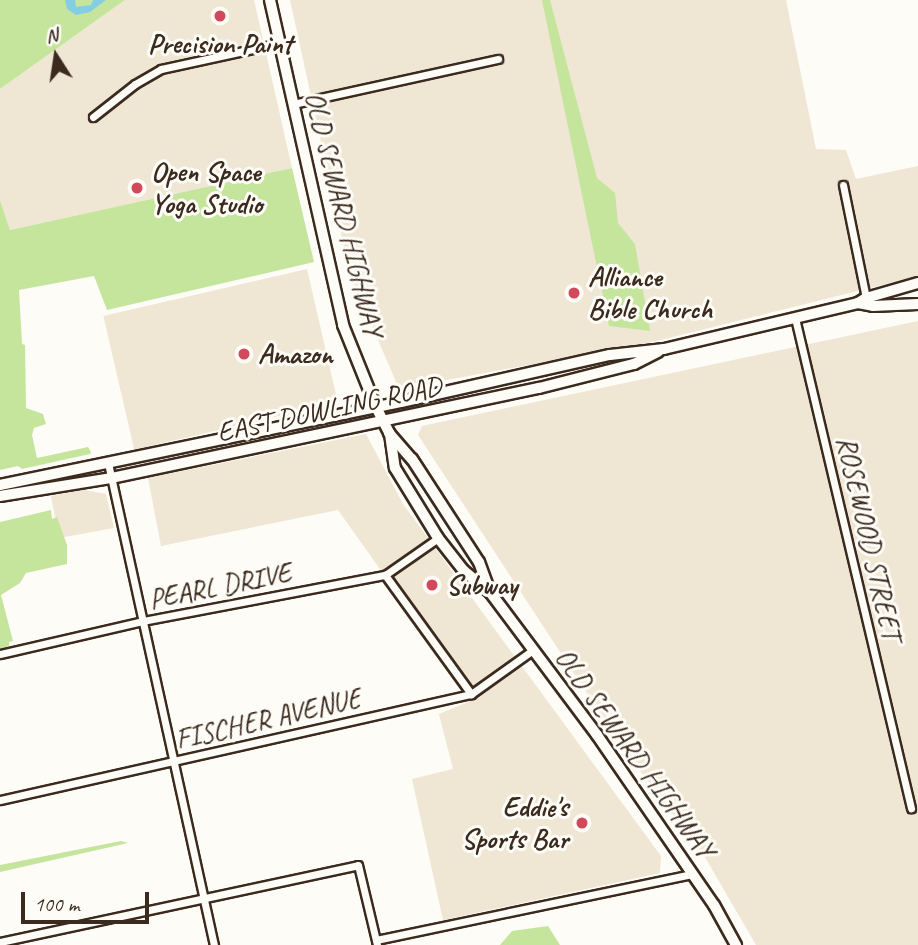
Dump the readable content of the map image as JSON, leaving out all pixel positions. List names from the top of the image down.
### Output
{
  "streets": {
    "main road": ["OLD SEWARD HIGHWAY", "EAST DOWLING ROAD"],
    "street": ["ROSEWOOD STREET", "PEARL DRIVE", "FISCHER AVENUE"]
  },
  "crossings": [
    ["OLD SEWARD HIGHWAY", "EAST DOWLING ROAD"],
    ["OLD SEWARD HIGHWAY", "PEARL DRIVE"],
    ["OLD SEWARD HIGHWAY", "FISCHER AVENUE"],
    ["EAST DOWLING ROAD", "ROSEWOOD STREET"]
  ],
  "places": [
    "Precision Paint",
    "Open Space Yoga Studio",
    "Alliance Bible Church",
    "Amazon",
    "Subway",
    "Eddie's Sports Bar"
  ],
  "scale_bar": "100 m",
  "north": "top"
}
